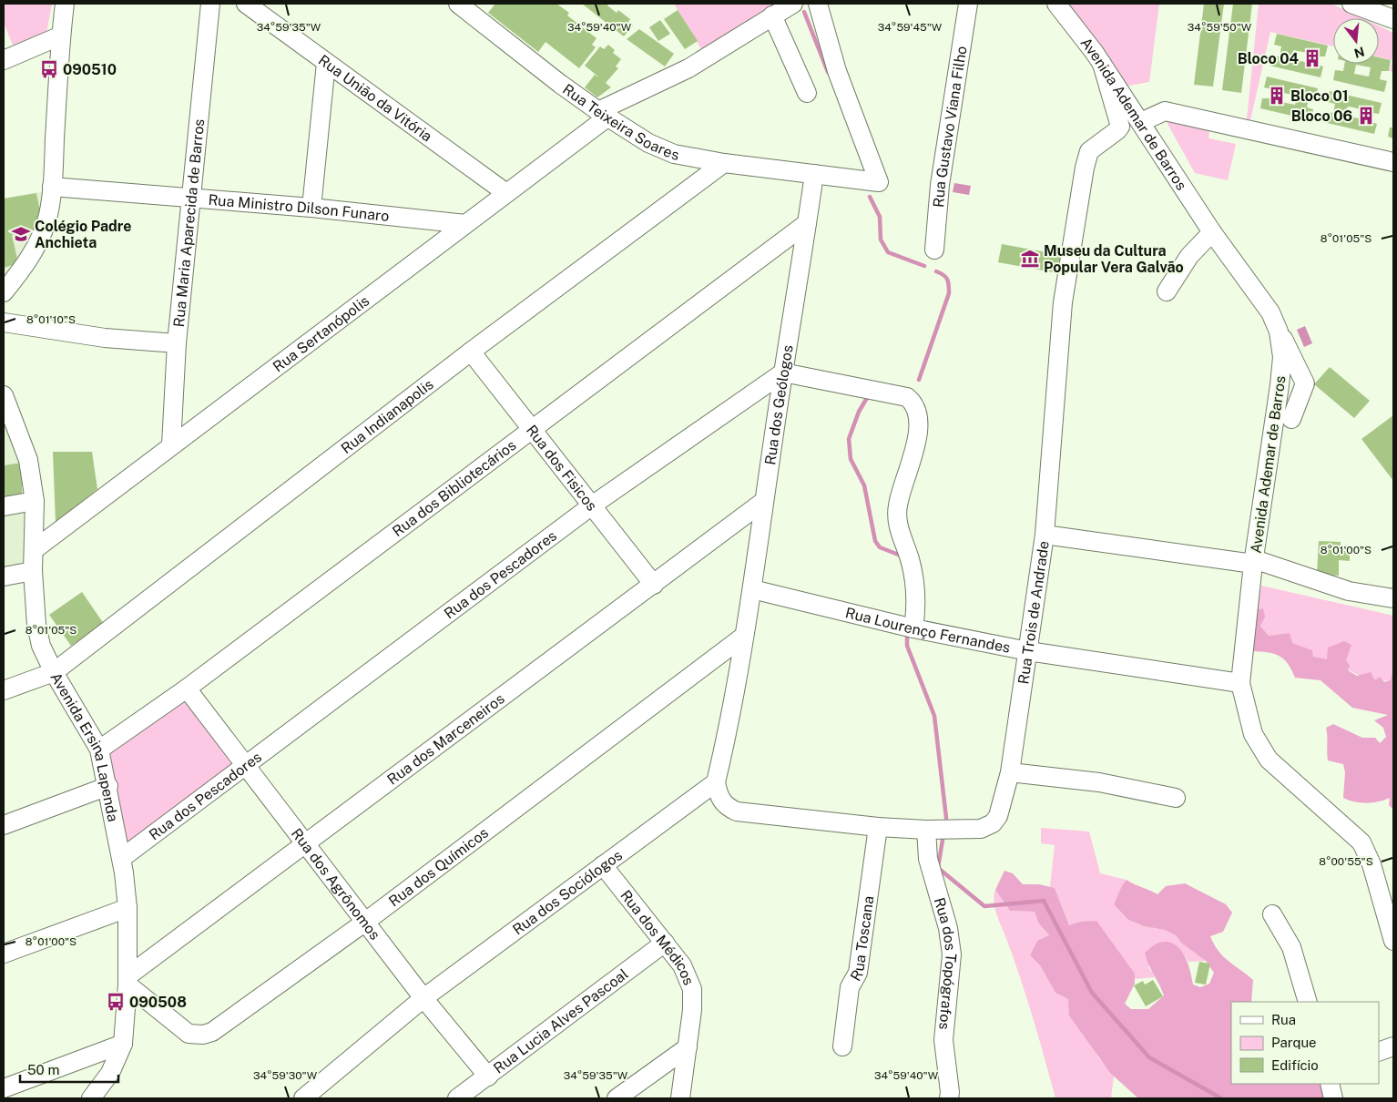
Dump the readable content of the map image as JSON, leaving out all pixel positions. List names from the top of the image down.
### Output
{
  "streets": {
    "street": [
      "Rua União da Vitória",
      "Avenida Ademar de Barros",
      "Rua Teixeira Soares",
      "Rua Gustavo Viana Filho",
      "Rua Ministro Dilson Funaro",
      "Rua Maria Aparecida de Barros",
      "Rua Sertanópolis",
      "Rua dos Geólogos",
      "Rua Indianapolis",
      "Rua dos Fisicos",
      "Rua dos Bibliotecários",
      "Rua dos Pescadores",
      "Rua Trois de Andrade",
      "Rua Lourenço Fernandes",
      "Rua dos Marceneiros",
      "Avenida Ersina Lapenda",
      "Rua dos Químicos",
      "Rua dos Agrônomos",
      "Rua dos Sociólogos",
      "Rua Toscana",
      "Rua dos Médicos",
      "Rua dos Topógrafos",
      "Rua Lucia Alves Pascoal"
    ]
  },
  "crossings": [
    ["Rua União da Vitória", "Rua Sertanópolis"],
    ["Avenida Ademar de Barros", "Rua Trois de Andrade"],
    ["Avenida Ademar de Barros", "Rua Lourenço Fernandes"],
    ["Rua Teixeira Soares", "Rua Sertanópolis"],
    ["Rua Teixeira Soares", "Rua dos Geólogos"],
    ["Rua Teixeira Soares", "Rua Indianapolis"],
    ["Rua Ministro Dilson Funaro", "Rua Maria Aparecida de Barros"],
    ["Rua Ministro Dilson Funaro", "Rua Sertanópolis"],
    ["Rua Maria Aparecida de Barros", "Rua Sertanópolis"],
    ["Rua Sertanópolis", "Avenida Ersina Lapenda"],
    ["Rua dos Geólogos", "Rua dos Bibliotecários"],
    ["Rua dos Geólogos", "Rua dos Pescadores"],
    ["Rua dos Geólogos", "Rua Lourenço Fernandes"],
    ["Rua dos Geólogos", "Rua dos Marceneiros"],
    ["Rua dos Geólogos", "Rua dos Químicos"],
    ["Rua Indianapolis", "Rua dos Fisicos"],
    ["Rua Indianapolis", "Avenida Ersina Lapenda"],
    ["Rua dos Fisicos", "Rua dos Bibliotecários"],
    ["Rua dos Fisicos", "Rua dos Pescadores"],
    ["Rua dos Fisicos", "Rua dos Marceneiros"],
    ["Rua dos Bibliotecários", "Avenida Ersina Lapenda"],
    ["Rua dos Bibliotecários", "Rua dos Agrônomos"],
    ["Rua dos Pescadores", "Avenida Ersina Lapenda"],
    ["Rua dos Pescadores", "Rua dos Agrônomos"],
    ["Rua Trois de Andrade", "Rua Lourenço Fernandes"],
    ["Rua Trois de Andrade", "Rua dos Sociólogos"],
    ["Rua Trois de Andrade", "Rua Toscana"],
    ["Rua Trois de Andrade", "Rua dos Topógrafos"],
    ["Rua dos Marceneiros", "Avenida Ersina Lapenda"],
    ["Rua dos Marceneiros", "Rua dos Químicos"],
    ["Rua dos Marceneiros", "Rua dos Agrônomos"],
    ["Avenida Ersina Lapenda", "Rua dos Químicos"],
    ["Rua dos Químicos", "Rua dos Agrônomos"],
    ["Rua dos Agrônomos", "Rua dos Sociólogos"],
    ["Rua dos Agrônomos", "Rua Lucia Alves Pascoal"],
    ["Rua dos Sociólogos", "Rua dos Médicos"],
    ["Rua dos Médicos", "Rua Lucia Alves Pascoal"]
  ],
  "places": {
    "building": ["Bloco 04", "Bloco 01", "Bloco 06"],
    "bus stop": ["090510", "090508"],
    "school or university": ["Colégio Padre Anchieta"],
    "museum": ["Museu da Cultura Popular Vera Galvão"]
  },
  "legend": ["Rua", "Parque", "Edifício"],
  "scale_bar": "50 m",
  "north": "bottom",
  "coordinates": [
    "34°59'35\"W",
    "34°59'40\"W",
    "34°59'45\"W",
    "34°59'50\"W",
    "8°01'05\"S",
    "8°01'10\"S",
    "8°01'00\"S",
    "8°00'55\"S",
    "34°59'30\"W"
  ]
}
